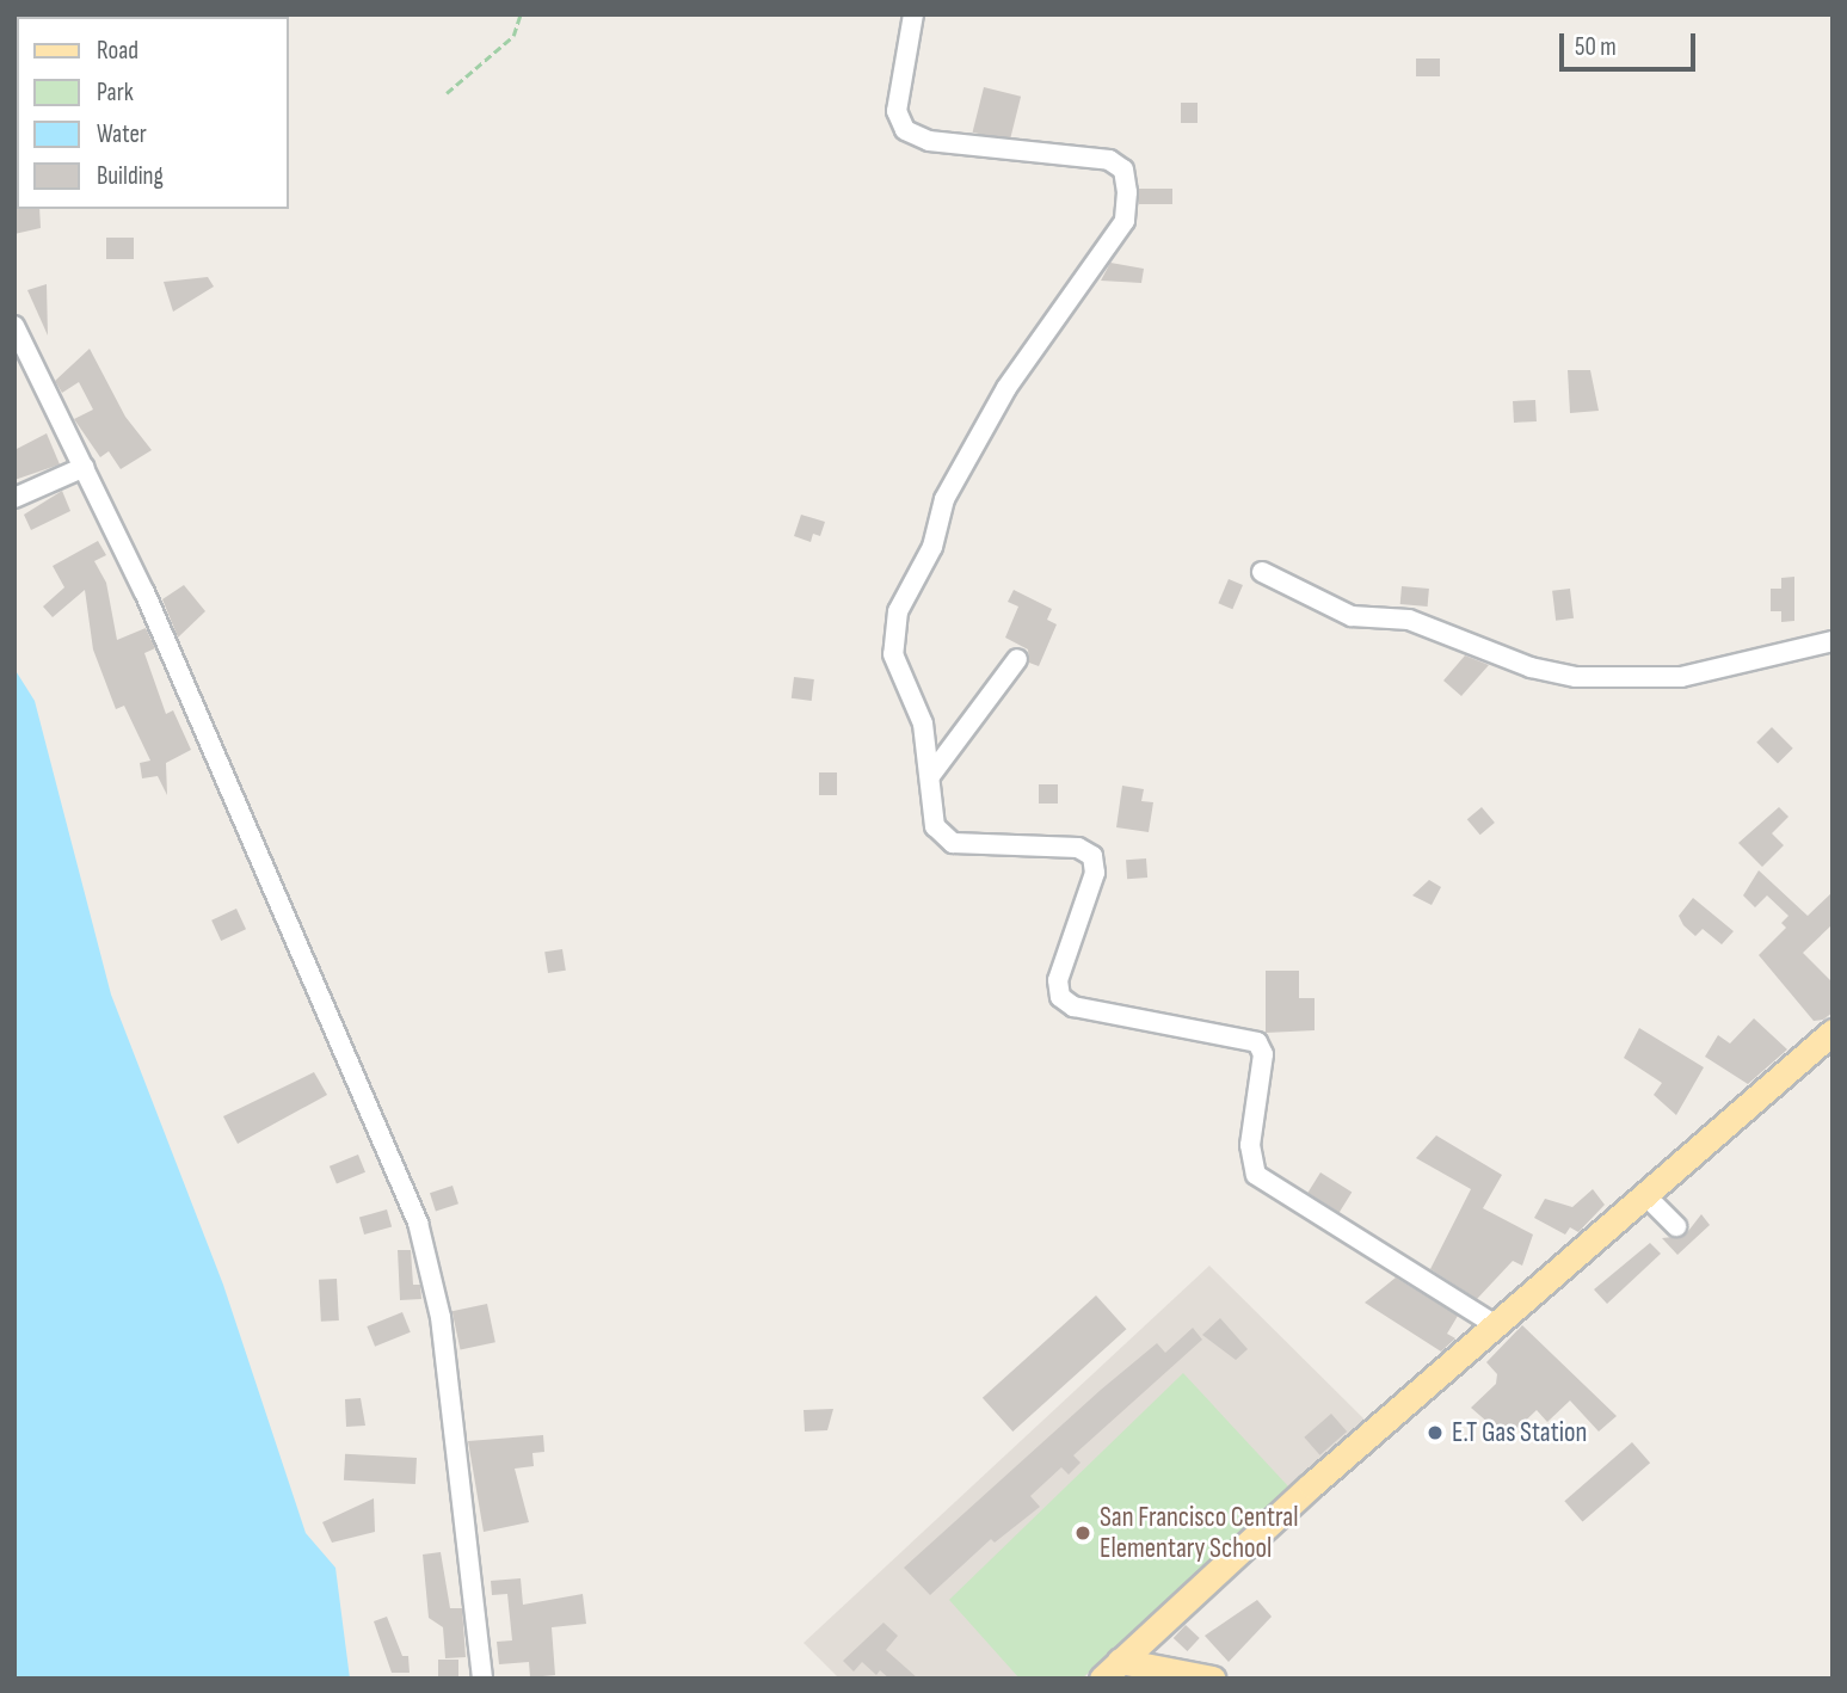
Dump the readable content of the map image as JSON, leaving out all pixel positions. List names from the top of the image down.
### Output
{
  "places": ["E.T Gas Station", "San Francisco Central Elementary School"],
  "legend": [
    "Road",
    "Park",
    "Water",
    "Building"
  ],
  "scale_bar": "50 m"
}
